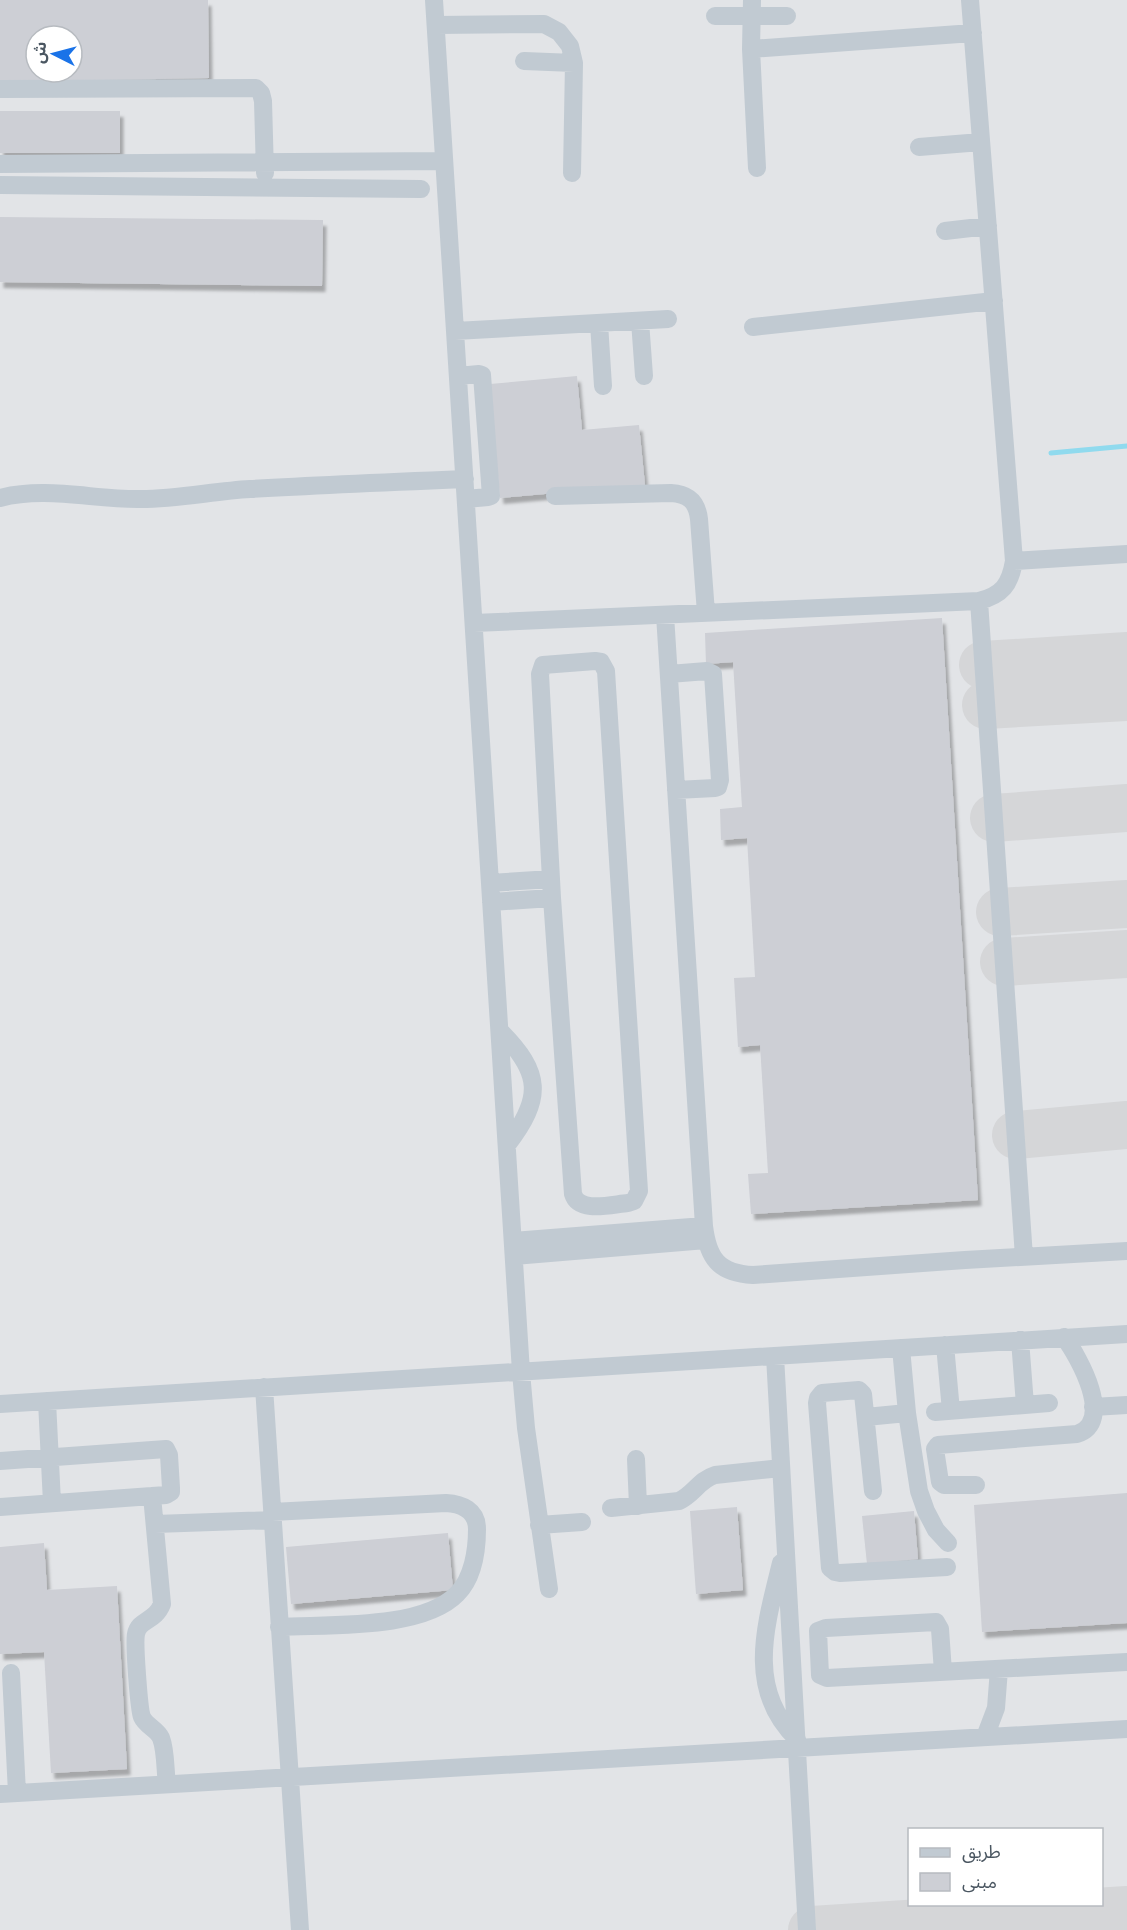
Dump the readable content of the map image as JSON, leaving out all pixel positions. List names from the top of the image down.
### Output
{
  "legend": ["طريق", "مبنى"],
  "north": "left"
}
